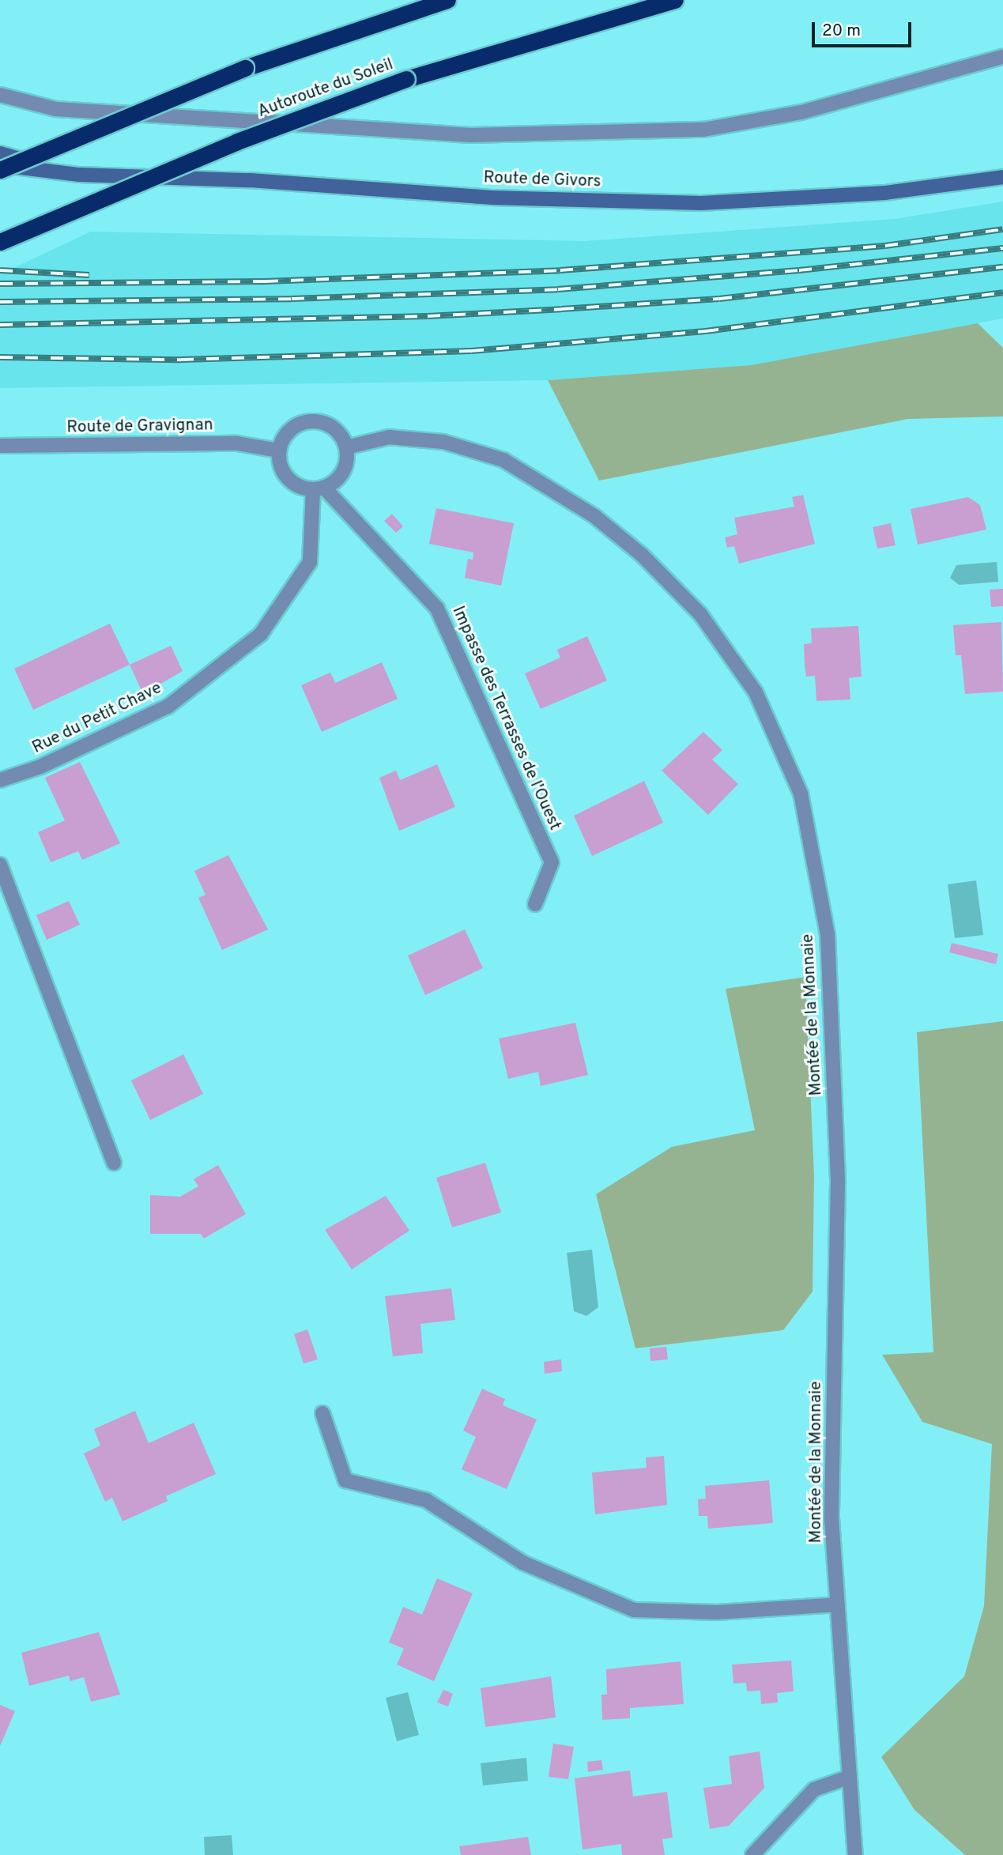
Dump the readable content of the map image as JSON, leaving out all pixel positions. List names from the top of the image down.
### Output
{
  "streets": {
    "highway": ["Autoroute du Soleil"],
    "main road": ["Route de Givors"],
    "street": [
      "Route de Gravignan",
      "Rue du Petit Chave",
      "Impasse des Terrasses de l'Ouest",
      "Montée de la Monnaie"
    ]
  },
  "crossings": [
    ["Route de Gravignan", "Rue du Petit Chave"],
    ["Route de Gravignan", "Impasse des Terrasses de l'Ouest"],
    ["Route de Gravignan", "Montée de la Monnaie"],
    ["Rue du Petit Chave", "Impasse des Terrasses de l'Ouest"],
    ["Rue du Petit Chave", "Montée de la Monnaie"],
    ["Impasse des Terrasses de l'Ouest", "Montée de la Monnaie"]
  ],
  "scale_bar": "20 m"
}
